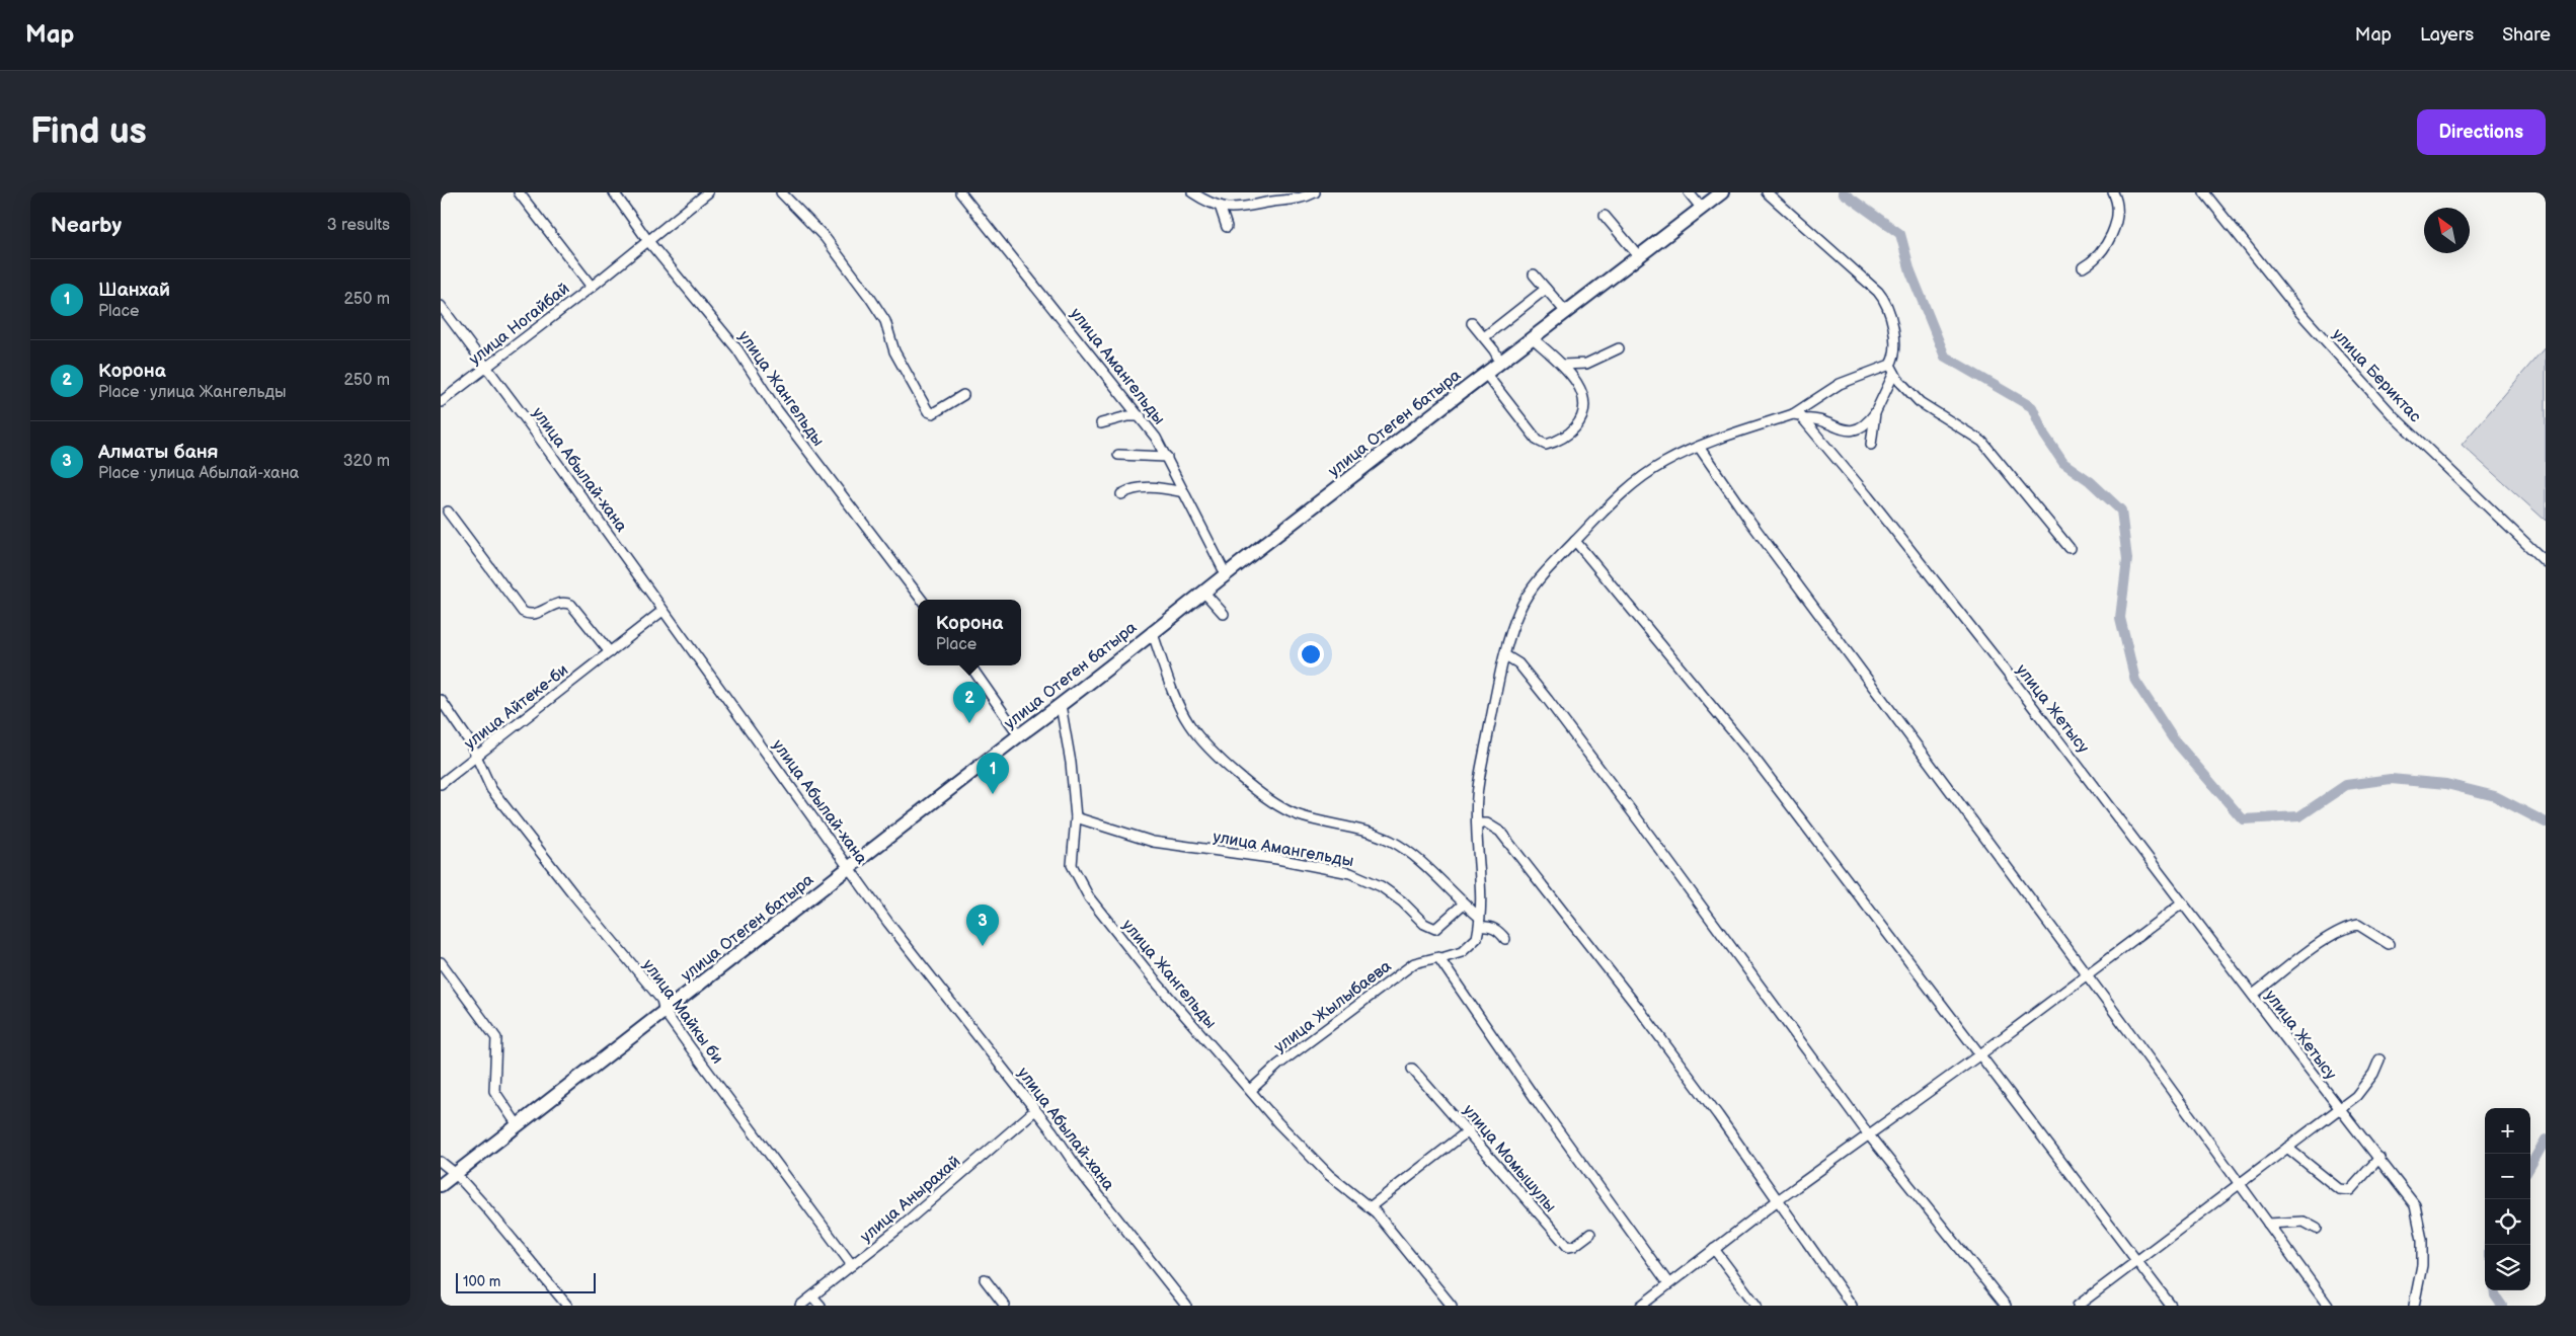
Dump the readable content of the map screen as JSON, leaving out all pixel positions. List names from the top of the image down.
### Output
{
  "streets": {
    "main road": ["улица Отеген батыра"],
    "street": [
      "улица Ногайбай",
      "улица Амангельды",
      "улица Бериктас",
      "улица Жангельды",
      "улица Абылай-хана",
      "улица Айтеке-би",
      "улица Жетысу",
      "улица Жылыбаева",
      "улица Майкы би",
      "улица Момышулы",
      "улица Анырахай"
    ]
  },
  "crossings": [
    ["улица Ногайбай", "улица Жангельды"],
    ["улица Ногайбай", "улица Абылай-хана"],
    ["улица Амангельды", "улица Жангельды"],
    ["улица Амангельды", "улица Отеген батыра"],
    ["улица Жангельды", "улица Отеген батыра"],
    ["улица Жангельды", "улица Жылыбаева"],
    ["улица Отеген батыра", "улица Абылай-хана"],
    ["улица Отеген батыра", "улица Майкы би"],
    ["улица Абылай-хана", "улица Айтеке-би"],
    ["улица Абылай-хана", "улица Анырахай"],
    ["улица Айтеке-би", "улица Майкы би"],
    ["улица Майкы би", "улица Анырахай"]
  ],
  "scale_bar": "100 m",
  "north": "top left",
  "page": {
    "header": "Map",
    "nav": ["Map", "Layers", "Share"],
    "buttons": "Directions",
    "title": "Find us",
    "heading": ["Nearby", "3 results"],
    "list": [
      {
        "mark": "1",
        "name": "Шанхай",
        "note": "Place",
        "value": "250 m"
      },
      {
        "mark": "2",
        "name": "Корона",
        "note": "Place · улица Жангельды",
        "value": "250 m"
      },
      {
        "mark": "3",
        "name": "Алматы баня",
        "note": "Place · улица Абылай-хана",
        "value": "320 m"
      }
    ],
    "popup": ["Корона", "Place"],
    "pins": ["2", "1", "3"],
    "map_buttons": ["+", "−"],
    "scale": "100 m"
  }
}
